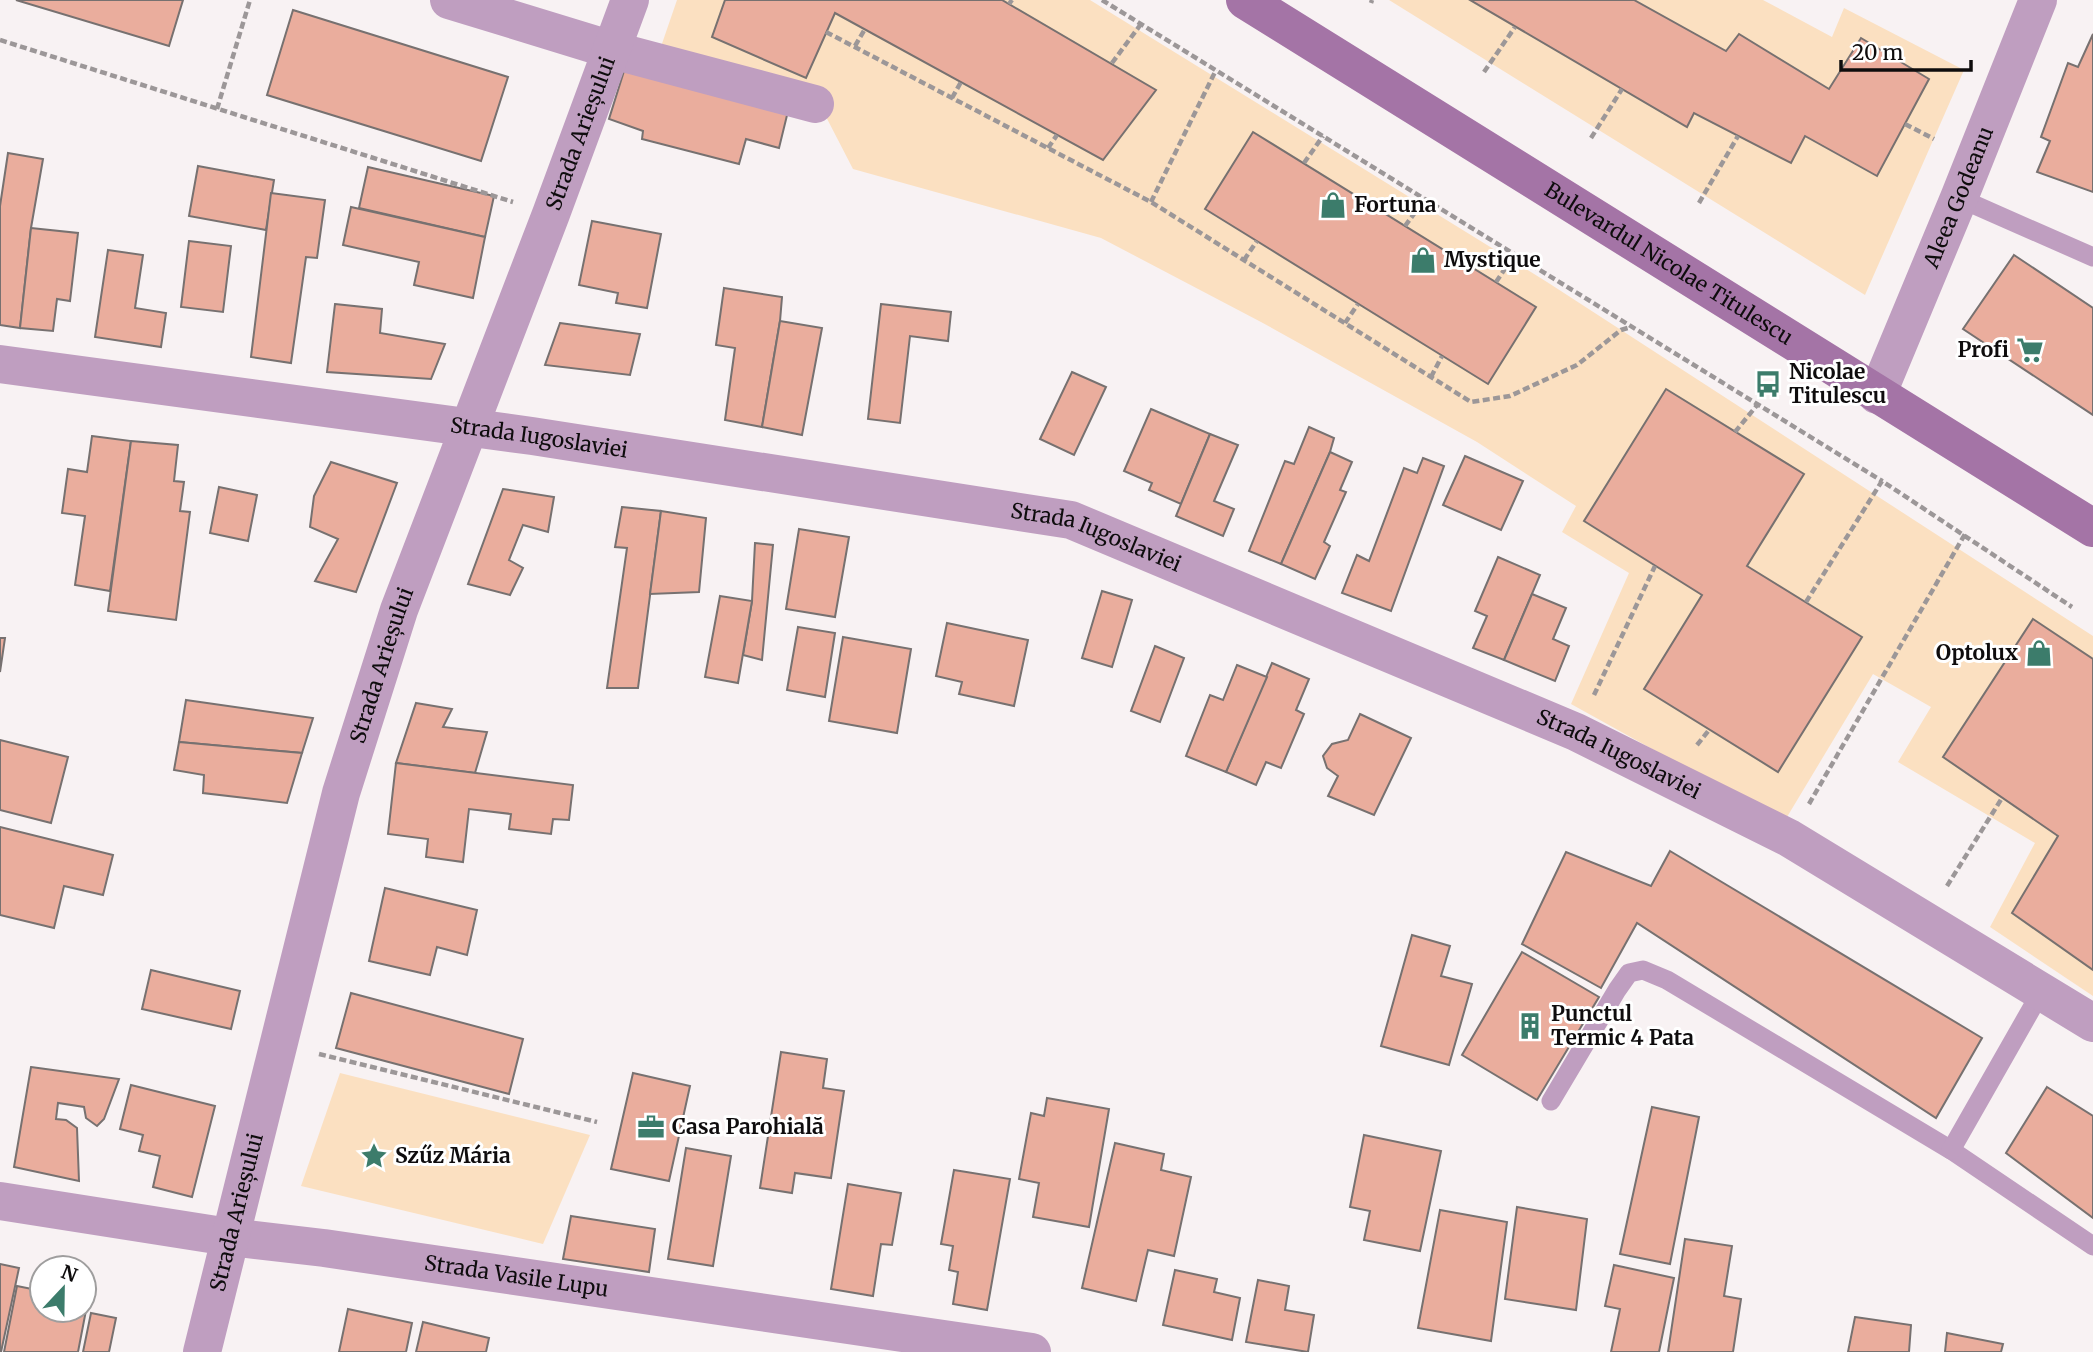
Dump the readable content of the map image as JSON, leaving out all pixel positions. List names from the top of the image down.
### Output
{
  "streets": {
    "main road": ["Bulevardul Nicolae Titulescu"],
    "street": [
      "Strada Arieșului",
      "Aleea Godeanu",
      "Strada Iugoslaviei",
      "Strada Vasile Lupu"
    ]
  },
  "crossings": [
    ["Strada Arieșului", "Strada Iugoslaviei"],
    ["Strada Arieșului", "Strada Vasile Lupu"],
    ["Aleea Godeanu", "Bulevardul Nicolae Titulescu"]
  ],
  "places": {
    "shop": ["Fortuna", "Mystique", "Optolux"],
    "supermarket": ["Profi"],
    "bus stop": ["Nicolae Titulescu"],
    "building": ["Punctul Termic 4 Pata"],
    "office": ["Casa Parohială"],
    "place": ["Szűz Mária"]
  },
  "scale_bar": "20 m",
  "north": "top"
}
